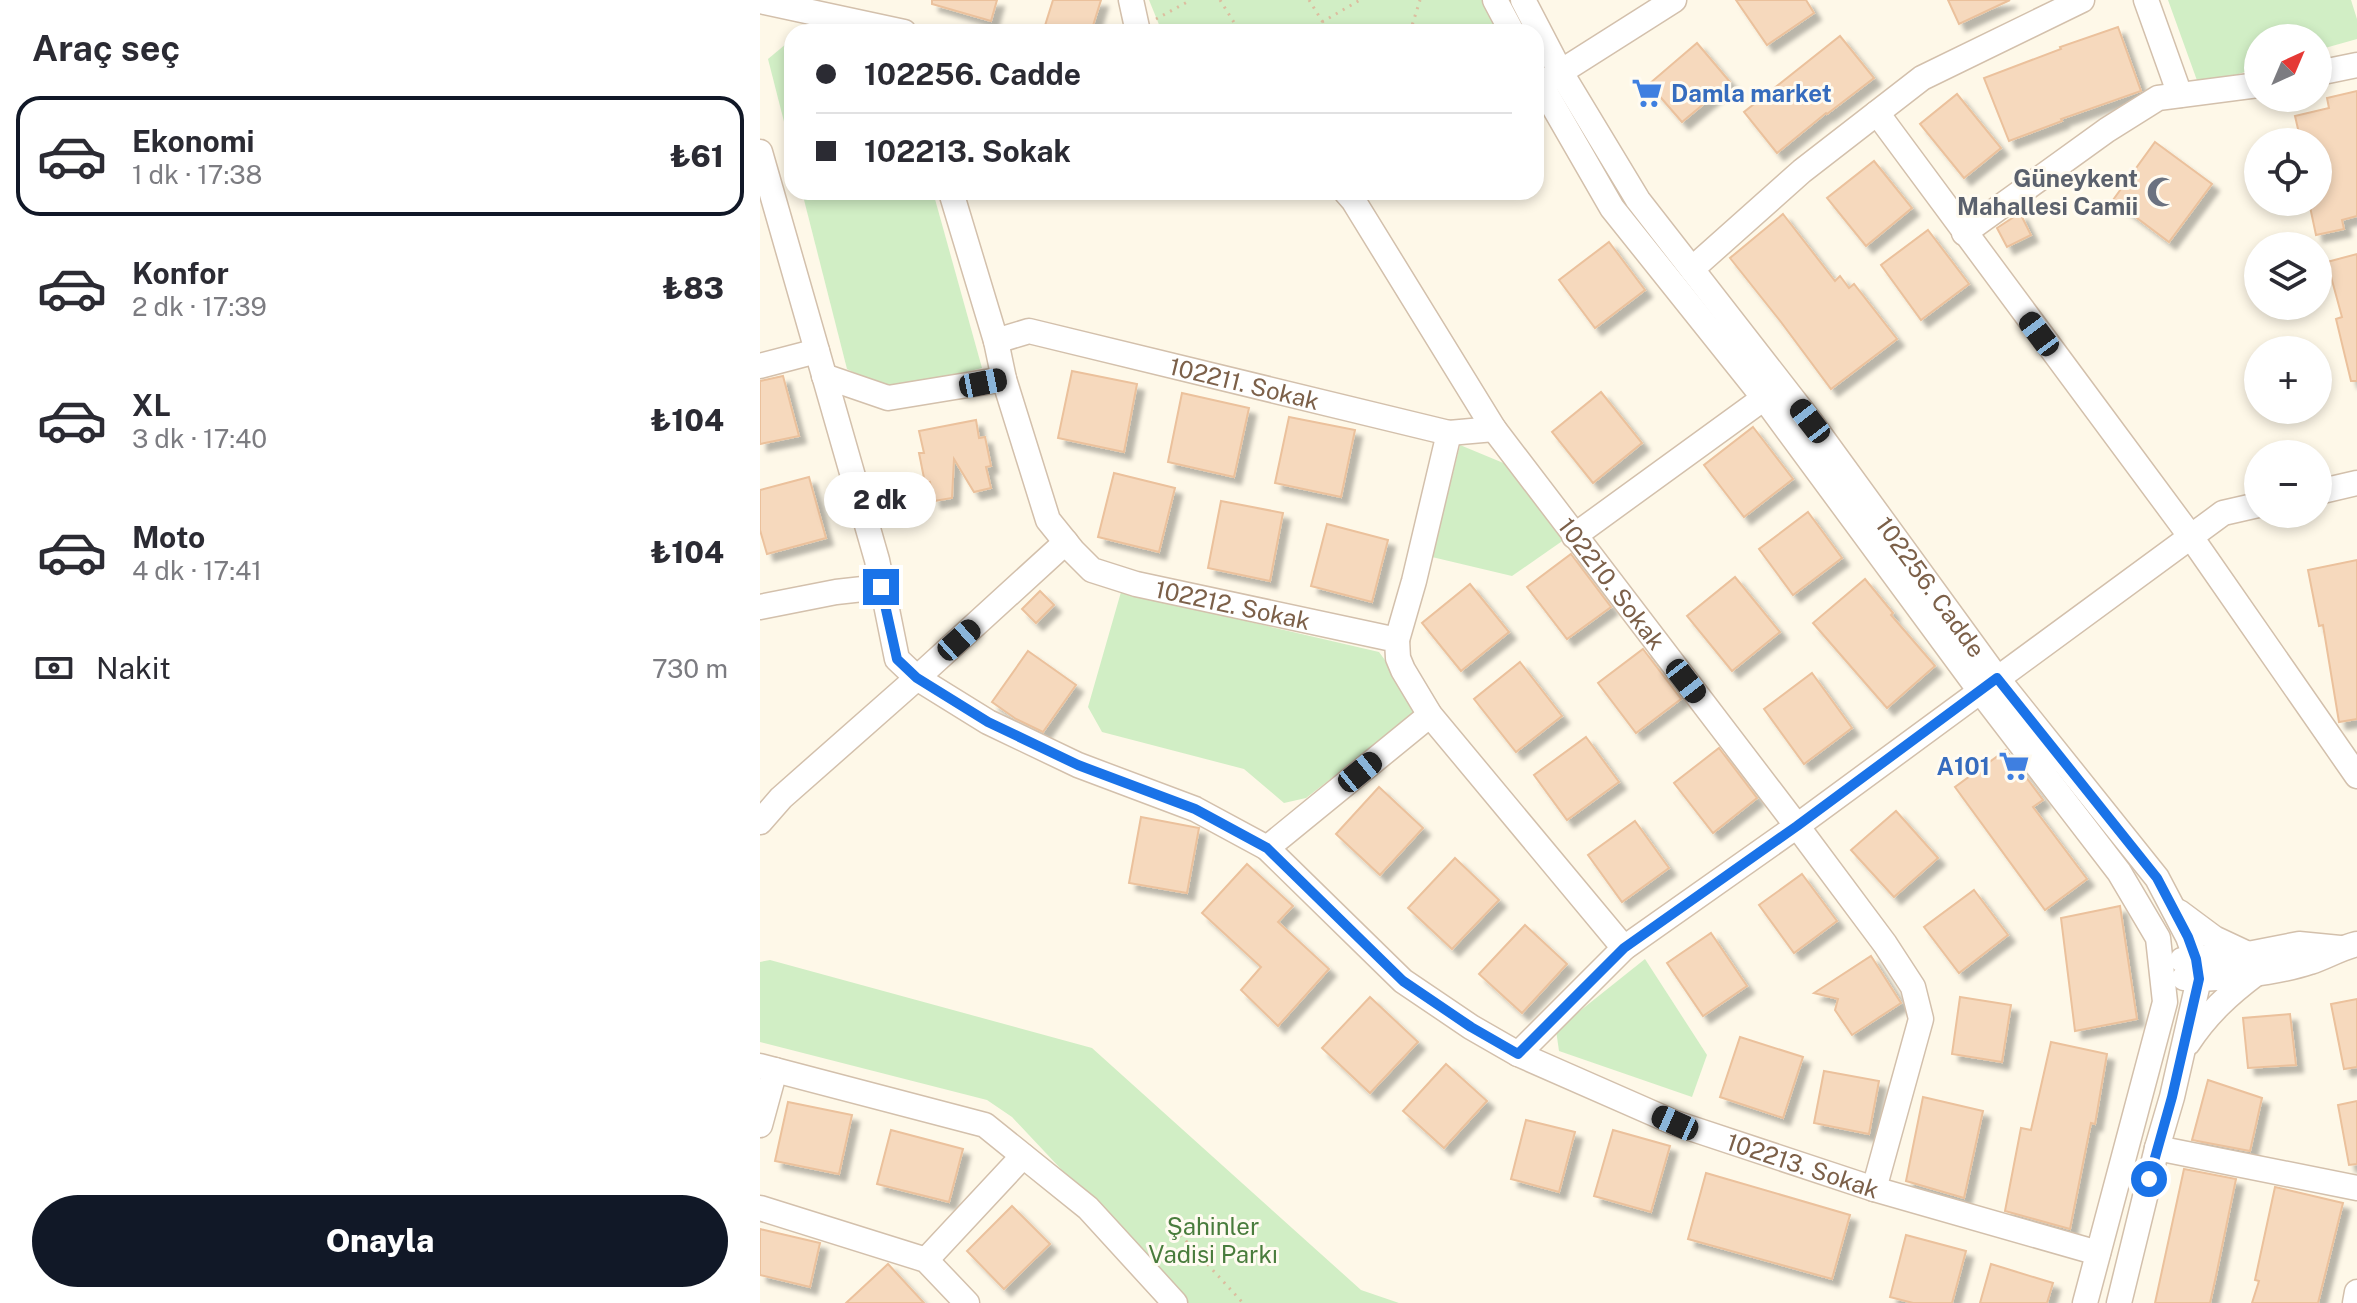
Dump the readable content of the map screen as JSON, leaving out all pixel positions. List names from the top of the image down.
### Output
{
  "streets": {
    "street": [
      "102211. Sokak",
      "102210. Sokak",
      "102256. Cadde",
      "102212. Sokak",
      "102213. Sokak"
    ]
  },
  "crossings": [
    ["102211. Sokak", "102210. Sokak"],
    ["102211. Sokak", "102212. Sokak"],
    ["102210. Sokak", "102213. Sokak"],
    ["102256. Cadde", "102213. Sokak"]
  ],
  "parks": ["Şahinler Vadisi Parkı"],
  "places": {
    "supermarket": ["Damla market", "A101"],
    "mosque": ["Güneykent Mahallesi Camii"]
  },
  "north": "top right",
  "page": {
    "heading": "Araç seç",
    "map_buttons": ["+", "−"],
    "banner": ["102256. Cadde", "102213. Sokak"],
    "list": [
      {
        "name": "Ekonomi",
        "note": "1 dk · 17:38",
        "value": "₺61"
      },
      {
        "name": "Konfor",
        "note": "2 dk · 17:39",
        "value": "₺83"
      },
      {
        "name": "XL",
        "note": "3 dk · 17:40",
        "value": "₺104"
      },
      {
        "name": "Moto",
        "note": "4 dk · 17:41",
        "value": "₺104"
      }
    ],
    "bubble": "2 dk",
    "pay": ["Nakit", "730 m"],
    "buttons": "Onayla"
  }
}
